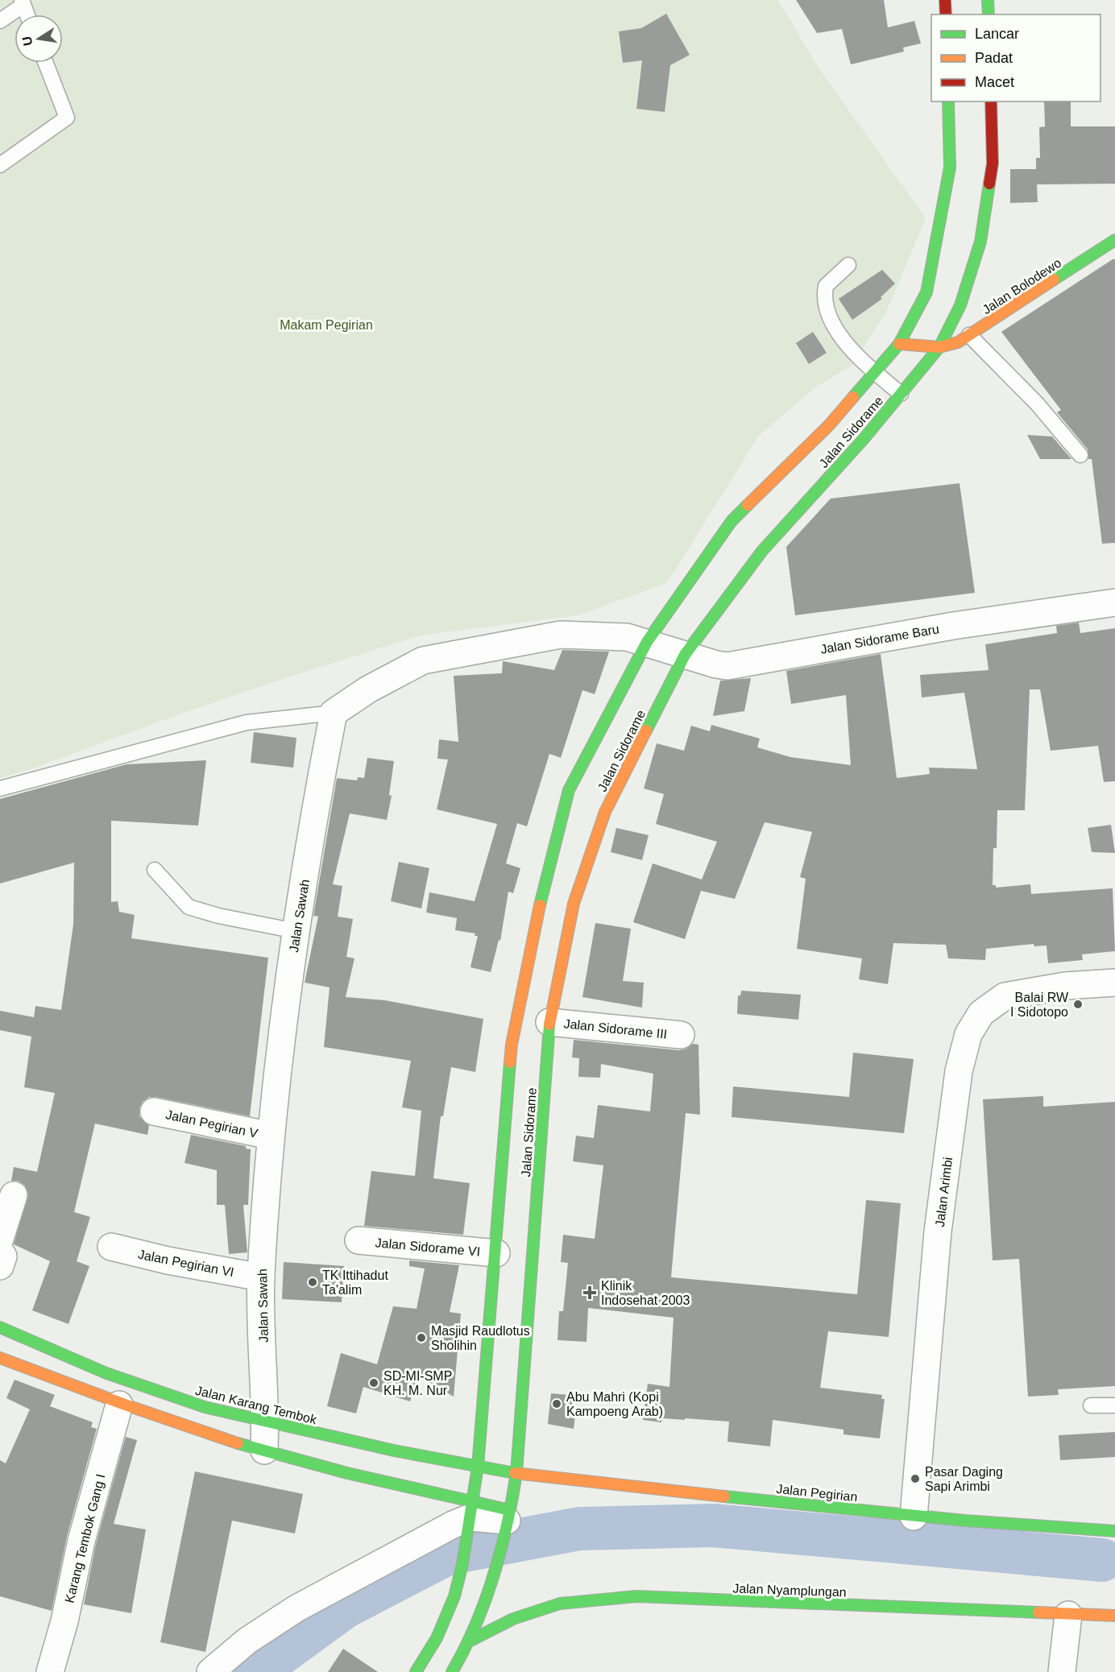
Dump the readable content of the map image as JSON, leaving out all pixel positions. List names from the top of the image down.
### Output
{
  "streets": {
    "main road": [
      "Jalan Bolodewo",
      "Jalan Sidorame",
      "Jalan Karang Tembok",
      "Jalan Pegirian",
      "Jalan Nyamplungan"
    ],
    "street": [
      "Jalan Sidorame Baru",
      "Jalan Sawah",
      "Jalan Sidorame III",
      "Jalan Pegirian V",
      "Jalan Arimbi",
      "Jalan Sidorame VI",
      "Jalan Pegirian VI",
      "Karang Tembok Gang I"
    ]
  },
  "crossings": [
    ["Jalan Bolodewo", "Jalan Sidorame"],
    ["Jalan Sidorame", "Jalan Sidorame Baru"],
    ["Jalan Sidorame", "Jalan Sidorame III"],
    ["Jalan Sidorame", "Jalan Sidorame VI"],
    ["Jalan Sidorame", "Jalan Karang Tembok"],
    ["Jalan Sidorame", "Jalan Pegirian"],
    ["Jalan Sidorame", "Jalan Nyamplungan"],
    ["Jalan Sawah", "Jalan Pegirian V"],
    ["Jalan Sawah", "Jalan Pegirian VI"],
    ["Jalan Sawah", "Jalan Karang Tembok"],
    ["Jalan Arimbi", "Jalan Pegirian"],
    ["Jalan Karang Tembok", "Jalan Pegirian"]
  ],
  "parks": ["Makam Pegirian"],
  "places": {
    "other": [
      "Balai RW I Sidotopo",
      "TK Ittihadut Ta'alim",
      "Masjid Raudlotus Sholihin",
      "SD-MI-SMP KH. M. Nur",
      "Abu Mahri (Kopi Kampoeng Arab)",
      "Pasar Daging Sapi Arimbi"
    ],
    "health": ["Klinik Indosehat 2003"]
  },
  "legend": ["Lancar", "Padat", "Macet"],
  "north": "left"
}
